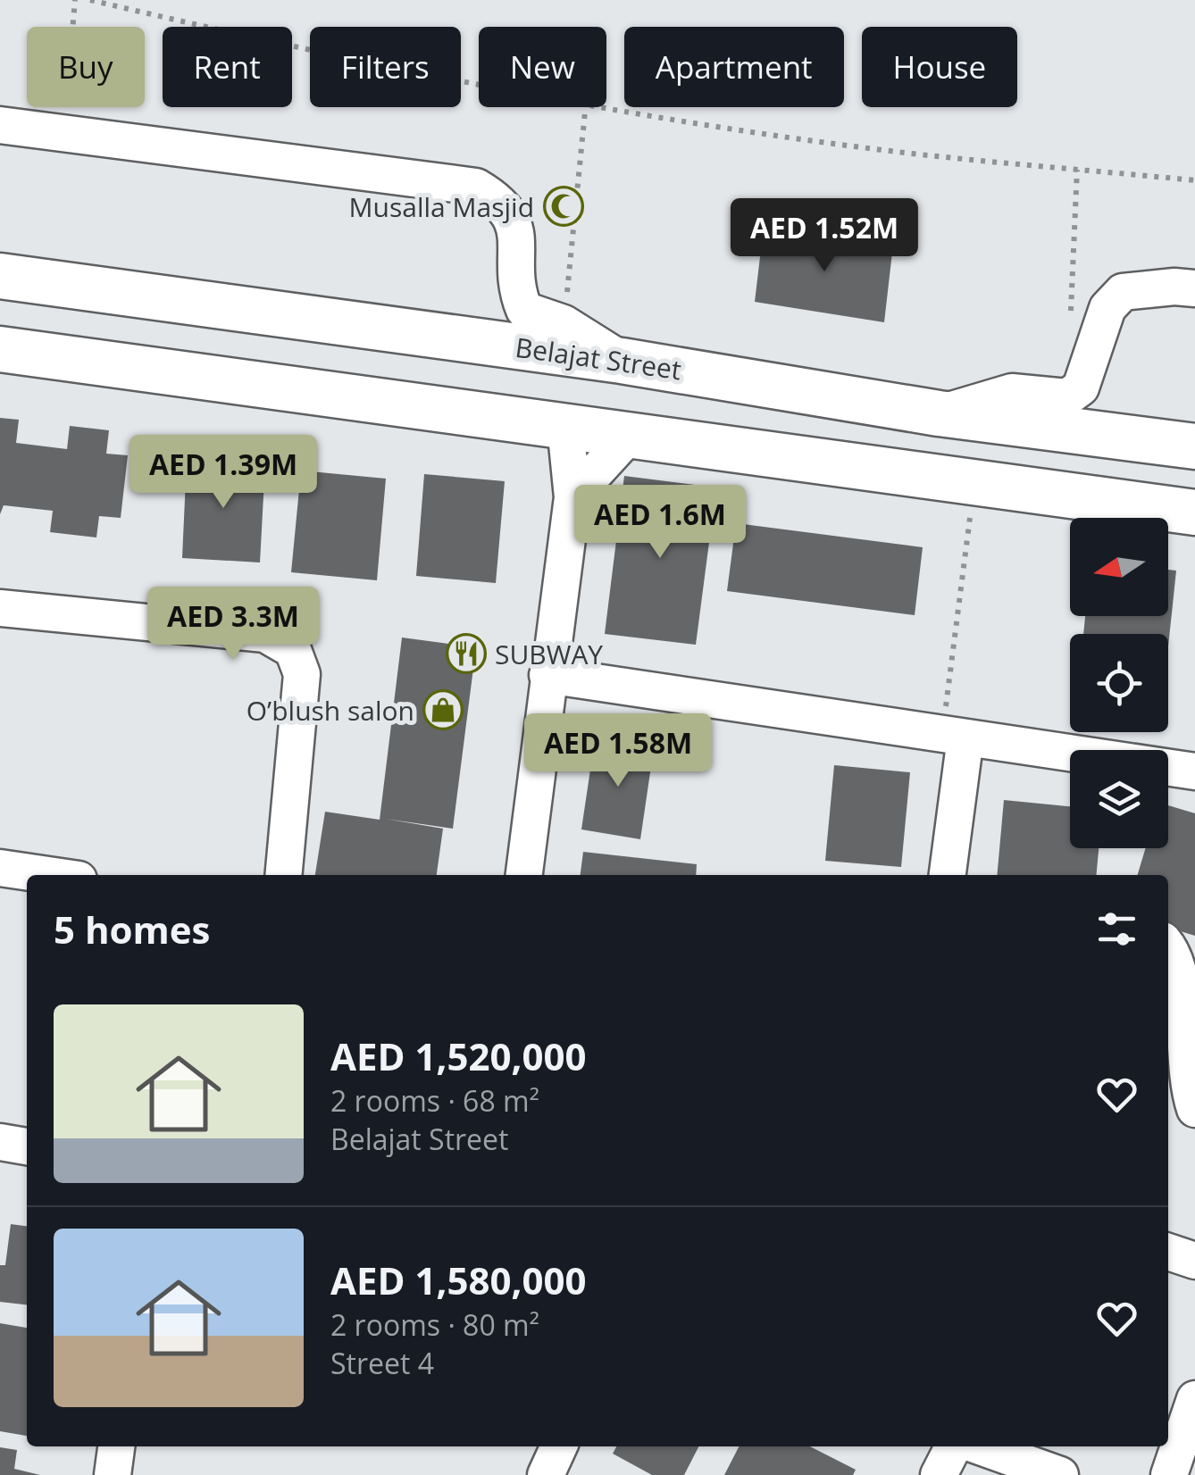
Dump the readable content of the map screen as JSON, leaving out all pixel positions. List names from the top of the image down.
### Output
{
  "streets": {
    "main road": ["Belajat Street"]
  },
  "places": {
    "mosque": ["Musalla Masjid"],
    "restaurant": ["SUBWAY"],
    "shop": ["O’blush salon"]
  },
  "north": "left",
  "page": {
    "chip": [
      "Buy",
      "Rent",
      "Filters",
      "New",
      "Apartment",
      "House"
    ],
    "price": [
      "AED 1.52M",
      "AED 1.39M",
      "AED 1.6M",
      "AED 3.3M",
      "AED 1.58M"
    ],
    "heading": "5 homes",
    "list": [
      {
        "name": "AED 1,520,000",
        "note": "2 rooms · 68 m² · Belajat Street"
      },
      {
        "name": "AED 1,580,000",
        "note": "2 rooms · 80 m² · Street 4"
      }
    ]
  }
}
